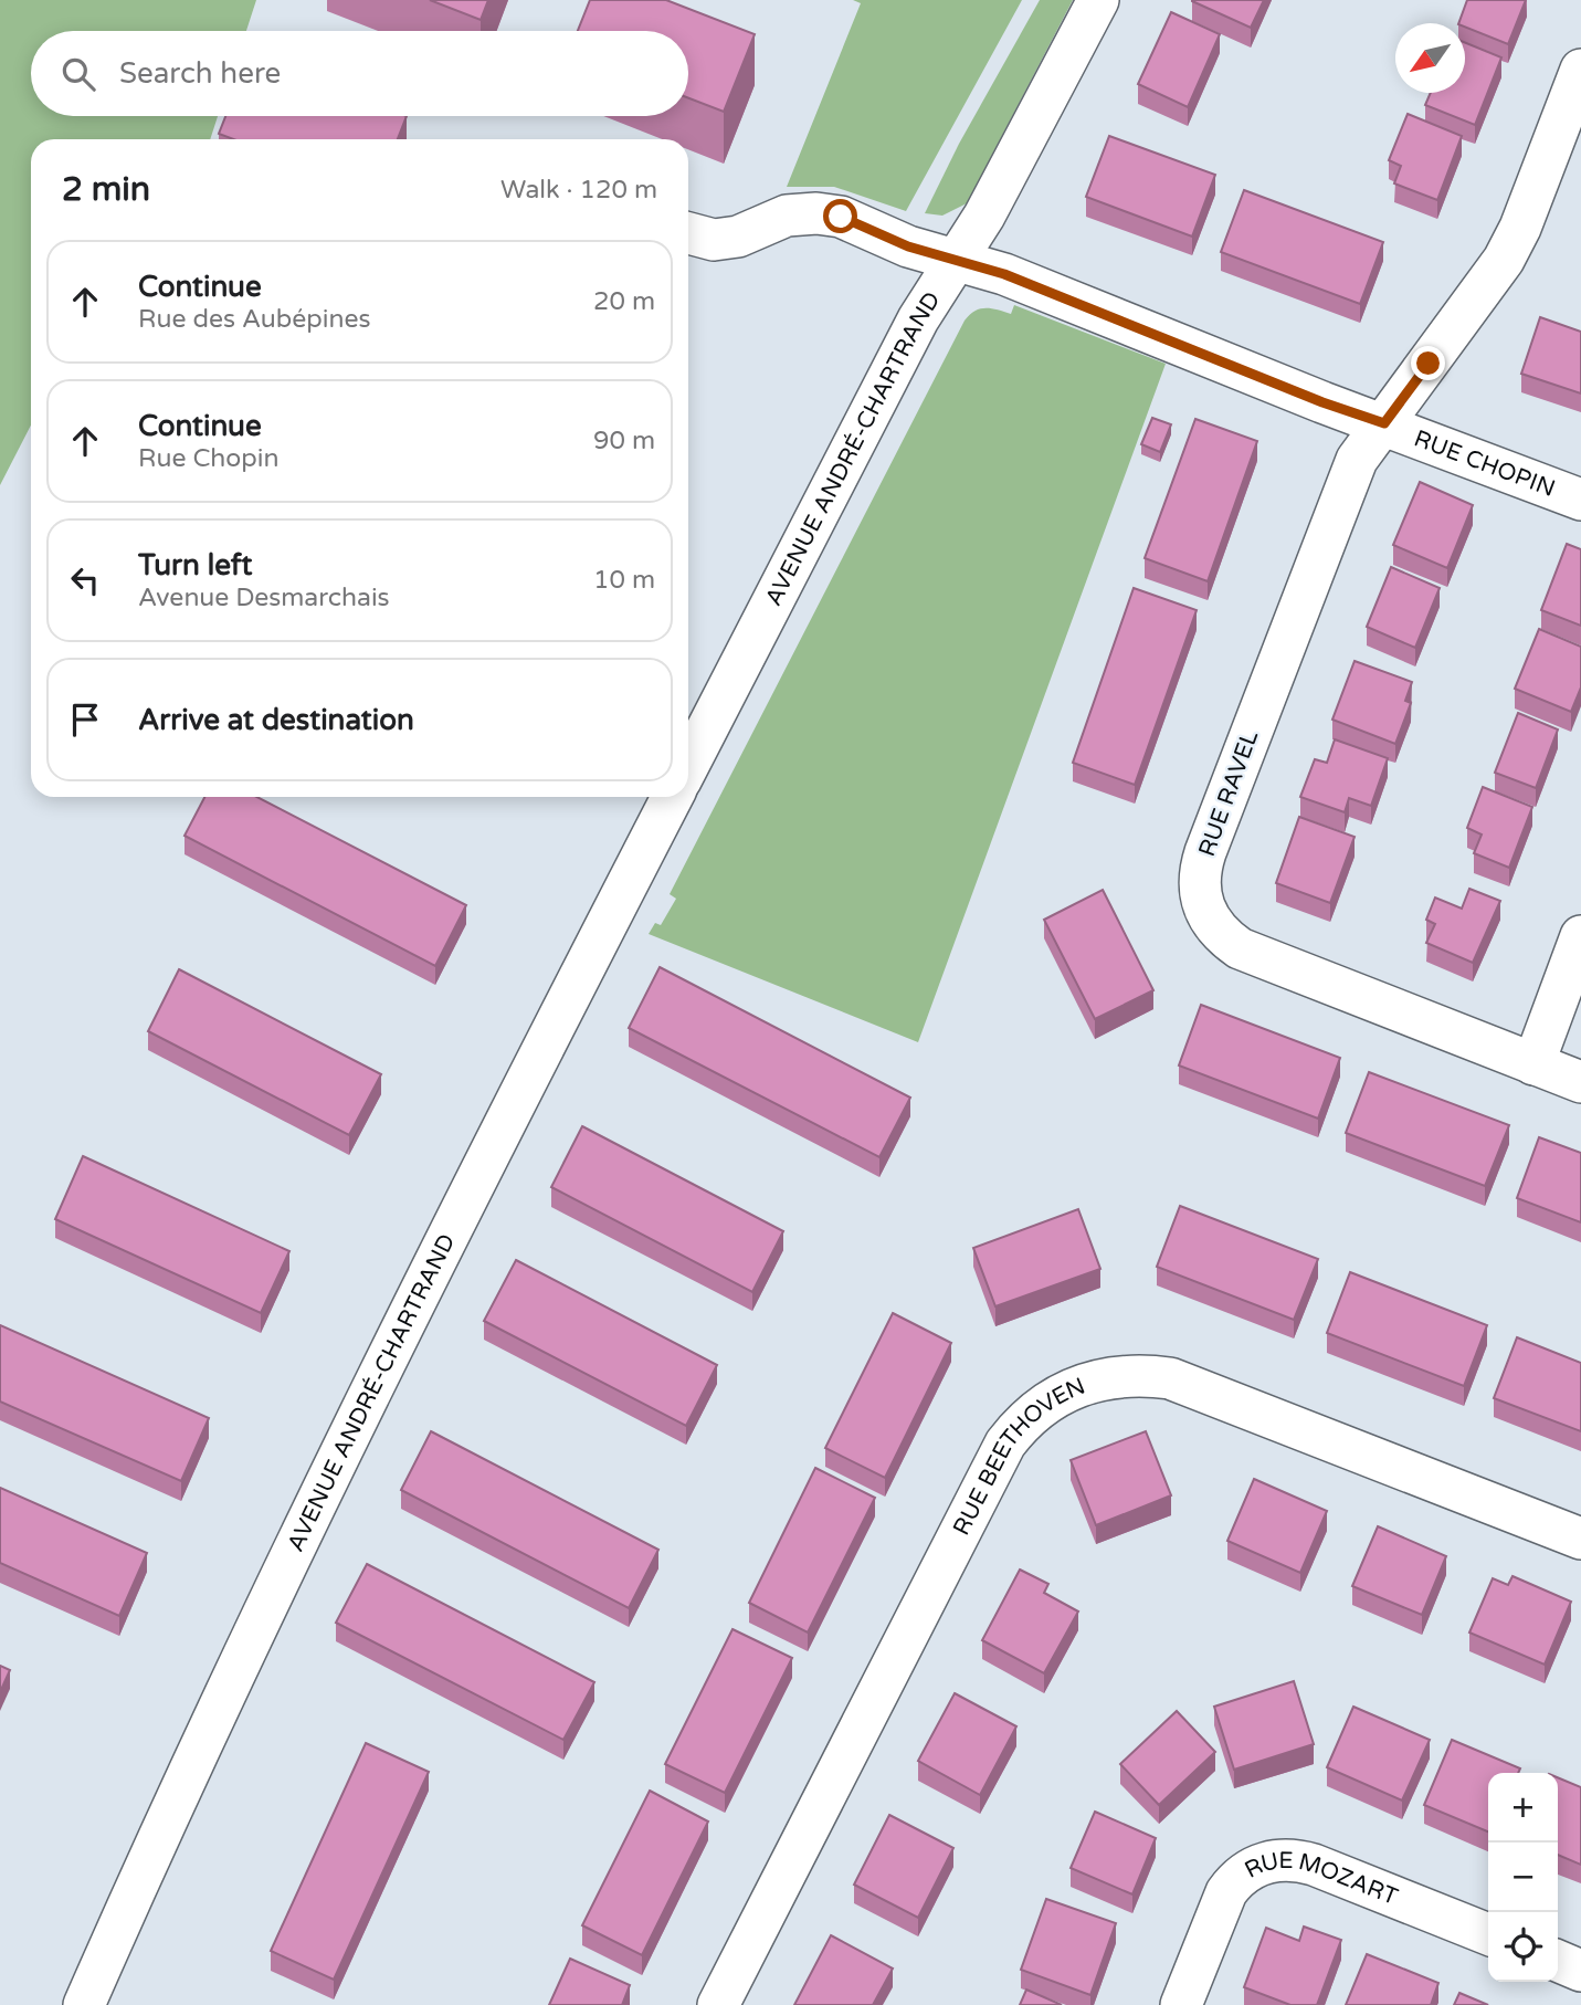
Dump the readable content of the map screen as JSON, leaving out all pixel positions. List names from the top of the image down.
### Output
{
  "streets": {
    "street": [
      "AVENUE ANDRÉ-CHARTRAND",
      "RUE CHOPIN",
      "RUE RAVEL",
      "RUE BEETHOVEN",
      "RUE MOZART"
    ]
  },
  "crossings": [
    ["AVENUE ANDRÉ-CHARTRAND", "RUE CHOPIN"],
    ["RUE CHOPIN", "RUE RAVEL"]
  ],
  "north": "bottom left",
  "page": {
    "search": "Search here",
    "heading": ["2 min", "Walk · 120 m"],
    "list": [
      ["Continue", "Rue des Aubépines", "20 m"],
      ["Continue", "Rue Chopin", "90 m"],
      ["Turn left", "Avenue Desmarchais", "10 m"],
      "Arrive at destination"
    ],
    "map_buttons": ["+", "−"]
  }
}
